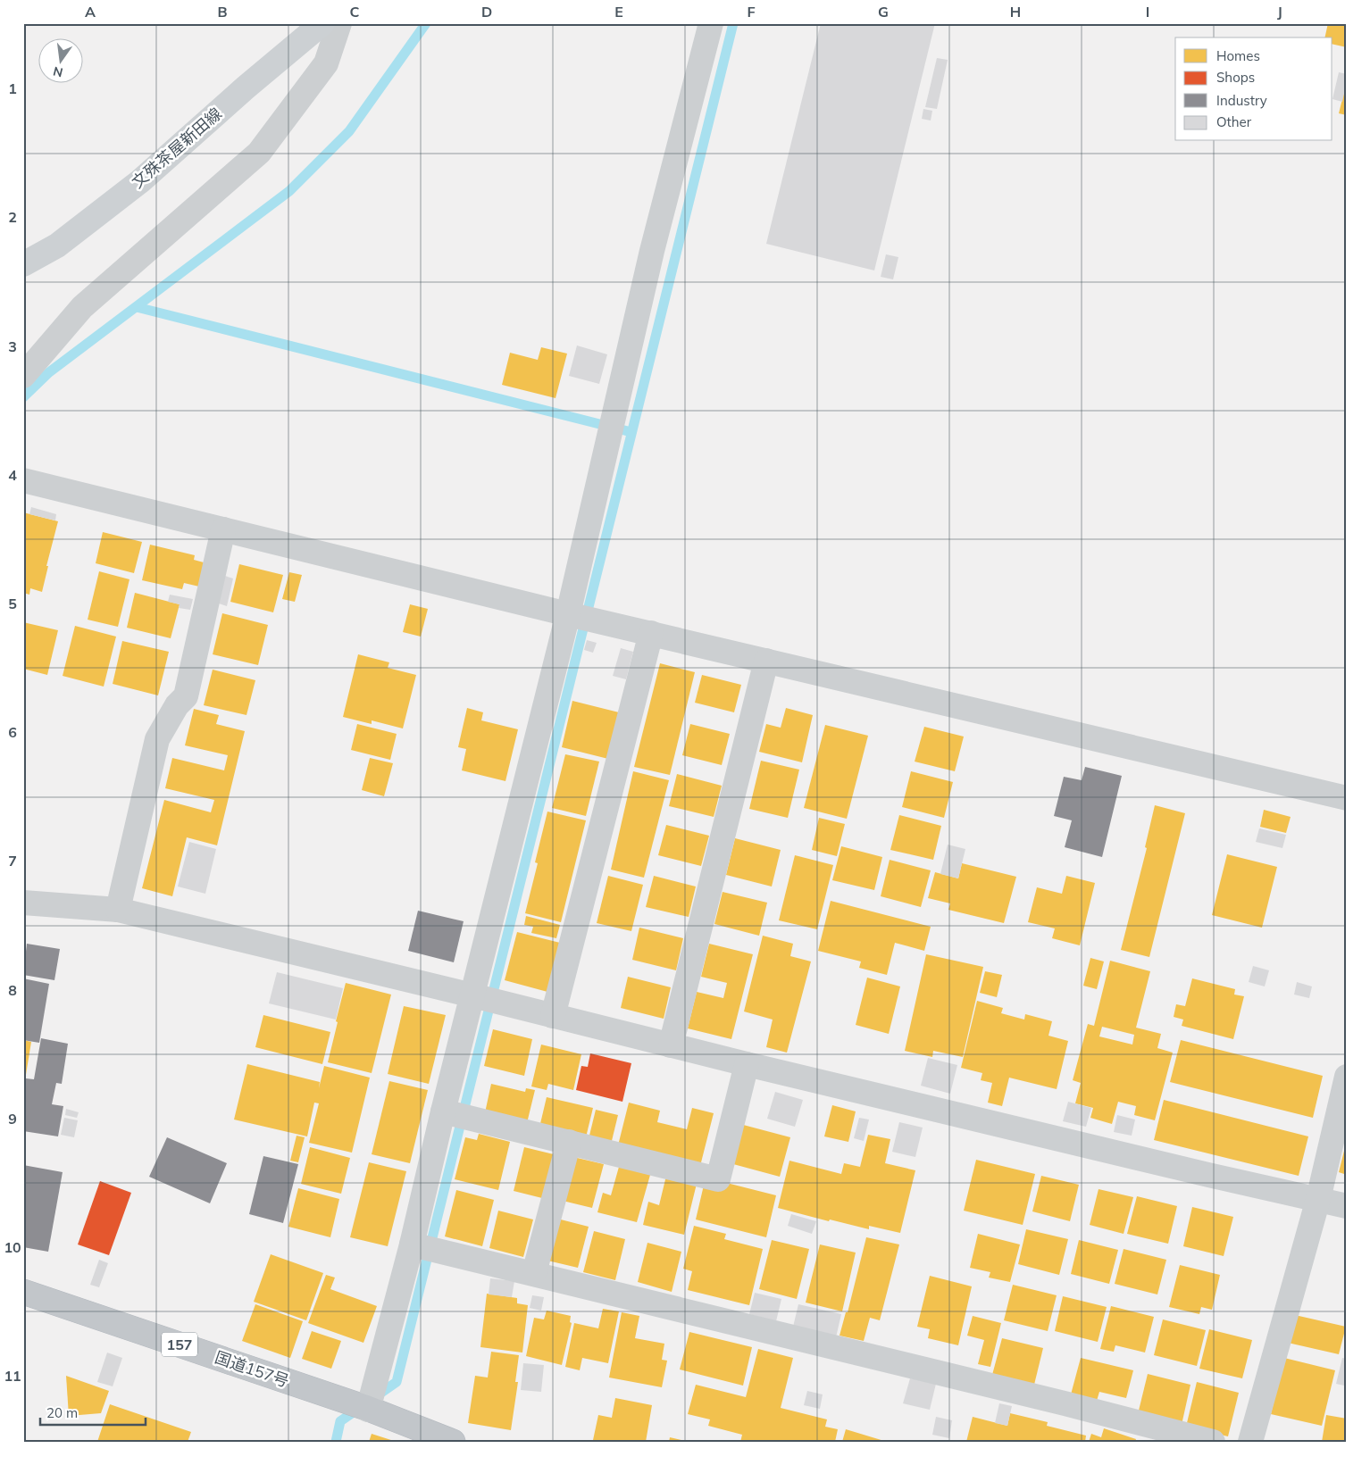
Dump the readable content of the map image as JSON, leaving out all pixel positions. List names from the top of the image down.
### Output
{
  "streets": {
    "highway": ["157", "国道157号"],
    "main road": ["文殊茶屋新田線"]
  },
  "legend": [
    "Homes",
    "Shops",
    "Industry",
    "Other"
  ],
  "scale_bar": "20 m",
  "north": "bottom",
  "grid": {
    "columns": [
      "A",
      "B",
      "C",
      "D",
      "E",
      "F",
      "G",
      "H",
      "I",
      "J"
    ],
    "rows": [
      "1",
      "2",
      "3",
      "4",
      "5",
      "6",
      "7",
      "8",
      "9",
      "10",
      "11"
    ]
  }
}
